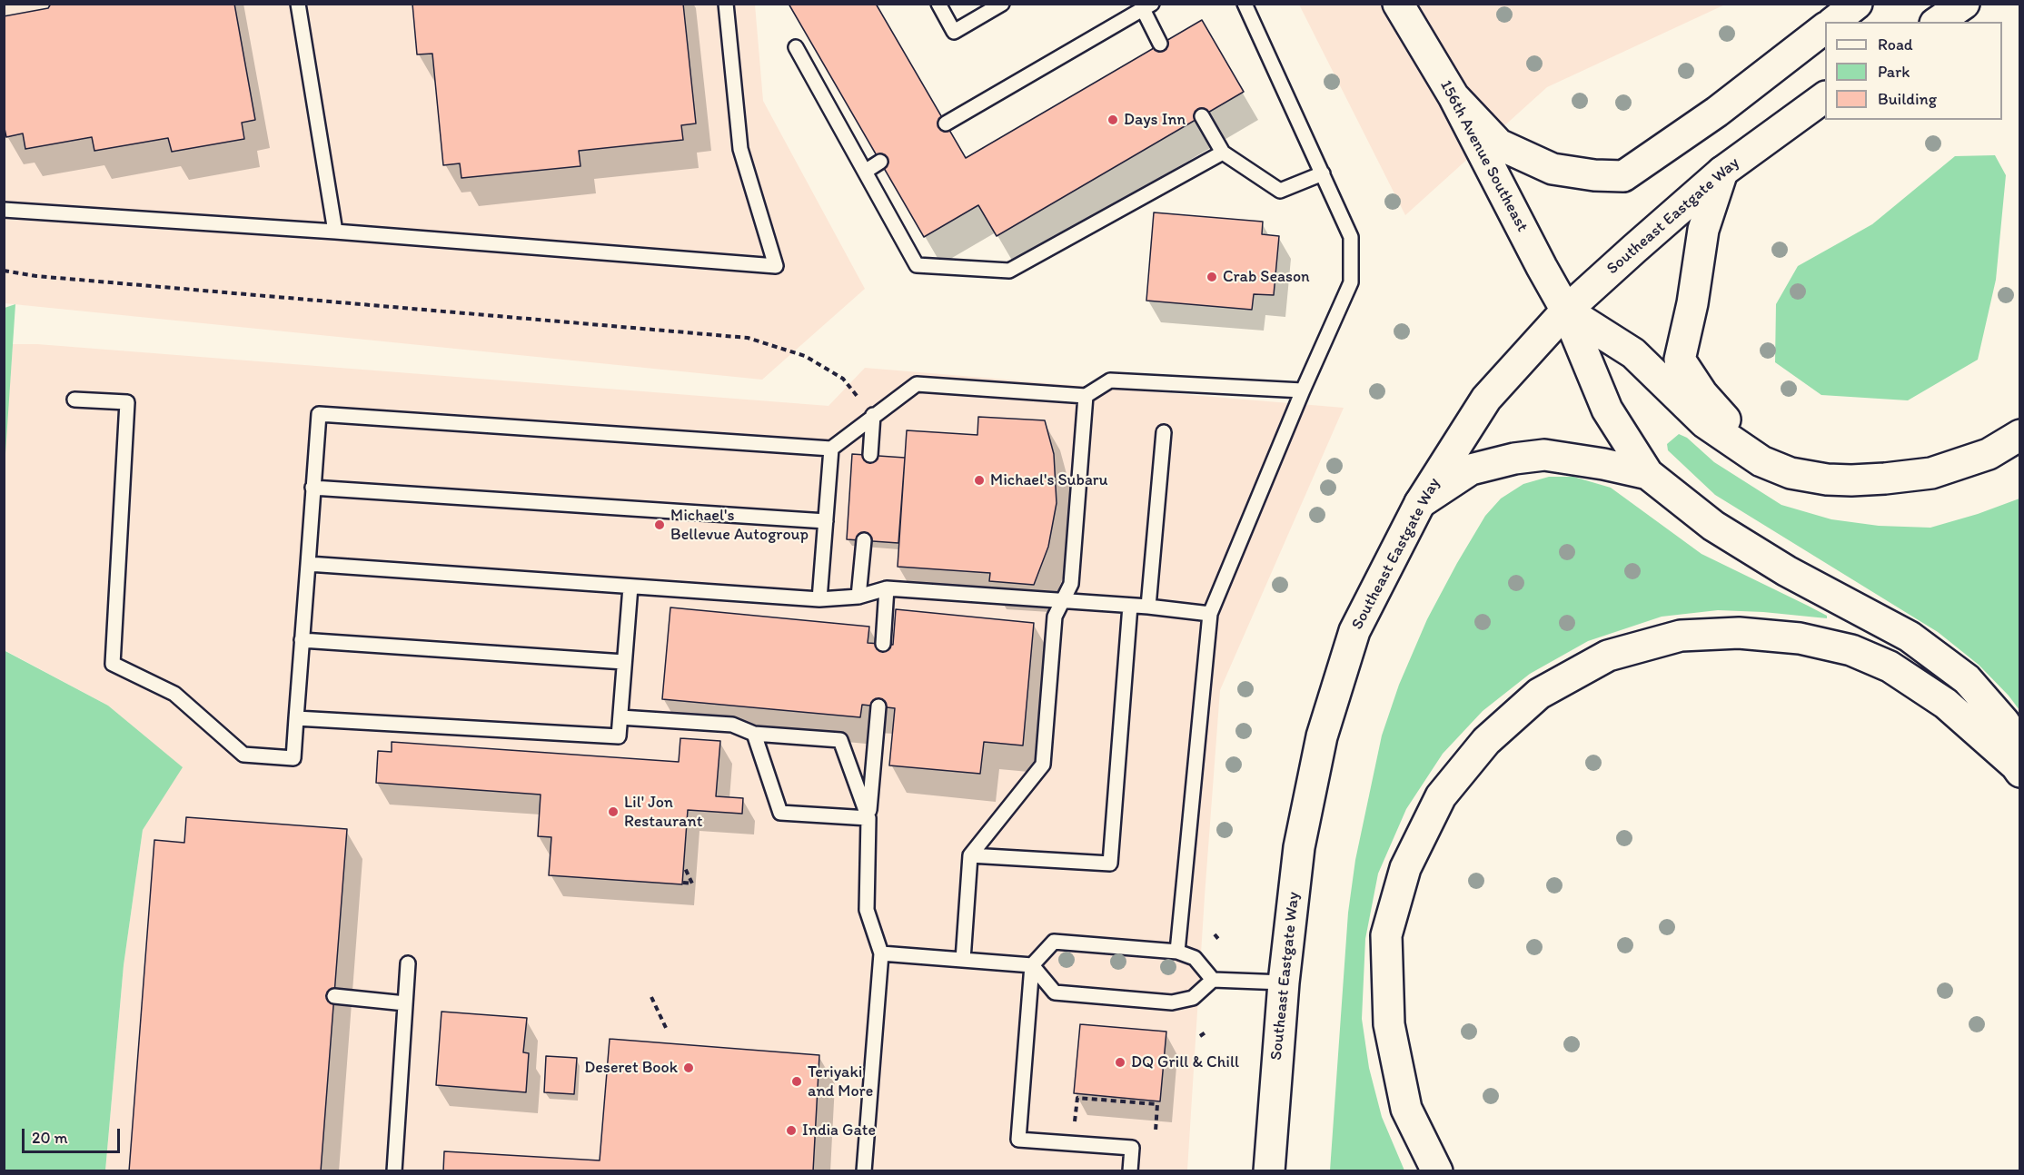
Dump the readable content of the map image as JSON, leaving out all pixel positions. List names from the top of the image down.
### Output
{
  "streets": {
    "main road": ["156th Avenue Southeast", "Southeast Eastgate Way"]
  },
  "crossings": [
    ["156th Avenue Southeast", "Southeast Eastgate Way"]
  ],
  "places": [
    "Days Inn",
    "Crab Season",
    "Michael's Subaru",
    "Michael's Bellevue Autogroup",
    "Lil' Jon Restaurant",
    "DQ Grill & Chill",
    "Deseret Book",
    "Teriyaki and More",
    "India Gate"
  ],
  "legend": ["Road", "Park", "Building"],
  "scale_bar": "20 m"
}
